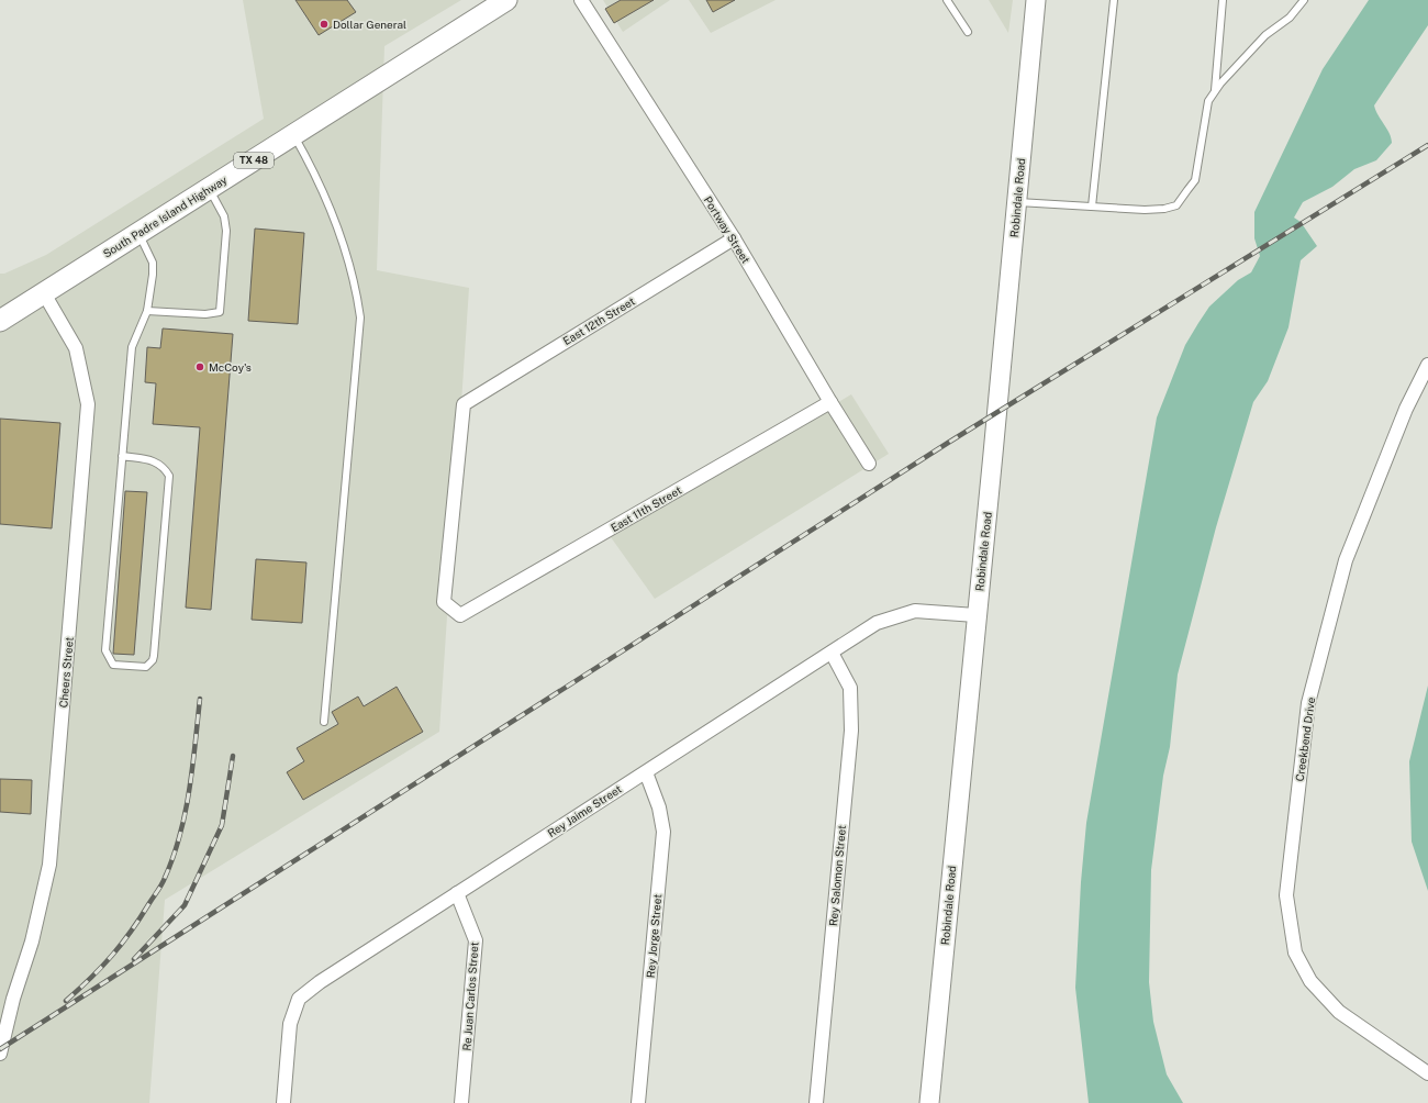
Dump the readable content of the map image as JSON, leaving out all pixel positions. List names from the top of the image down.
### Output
{
  "streets": {
    "main road": ["TX 48", "South Padre Island Highway"],
    "street": [
      "Robindale Road",
      "Portway Street",
      "East 12th Street",
      "East 11th Street",
      "Cheers Street",
      "Creekbend Drive",
      "Rey Jaime Street",
      "Rey Salomon Street",
      "Rey Jorge Street",
      "Re Juan Carlos Street"
    ]
  },
  "crossings": [
    ["Robindale Road", "Rey Jaime Street"],
    ["South Padre Island Highway", "Cheers Street"],
    ["Portway Street", "East 12th Street"],
    ["Portway Street", "East 11th Street"],
    ["East 12th Street", "East 11th Street"],
    ["Rey Jaime Street", "Rey Salomon Street"],
    ["Rey Jaime Street", "Rey Jorge Street"],
    ["Rey Jaime Street", "Re Juan Carlos Street"]
  ],
  "places": ["Dollar General", "McCoy's"]
}
